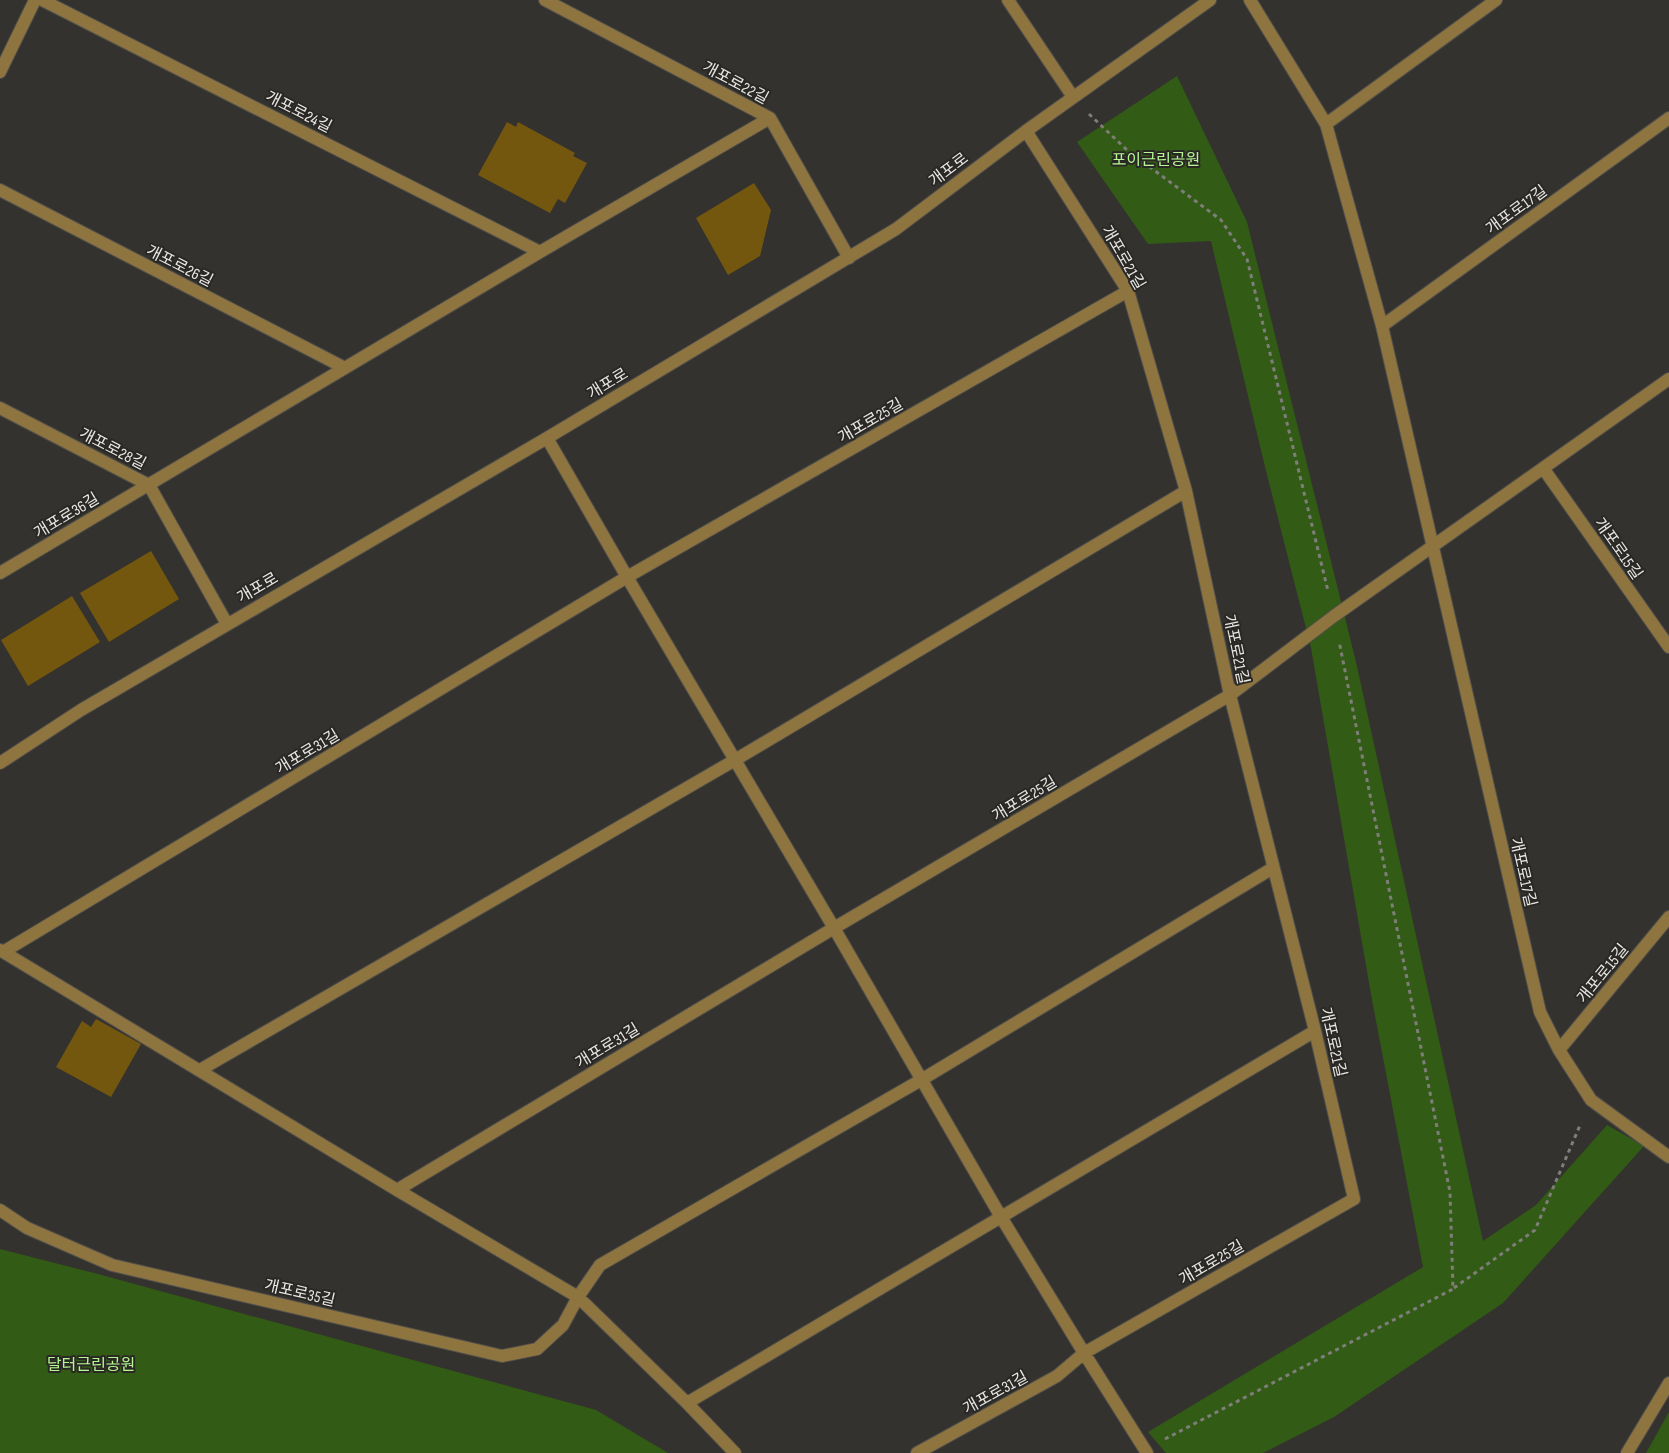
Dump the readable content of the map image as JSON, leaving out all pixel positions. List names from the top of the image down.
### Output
{
  "streets": {
    "street": [
      "개포로22길",
      "개포로24길",
      "개포로",
      "개포로17길",
      "개포로21길",
      "개포로26길",
      "개포로25길",
      "개포로28길",
      "개포로36길",
      "개포로15길",
      "개포로31길",
      "개포로35길"
    ]
  },
  "crossings": [
    ["개포로22길", "개포로"],
    ["개포로22길", "개포로36길"],
    ["개포로24길", "개포로36길"],
    ["개포로", "개포로21길"],
    ["개포로", "개포로28길"],
    ["개포로17길", "개포로25길"],
    ["개포로17길", "개포로15길"],
    ["개포로21길", "개포로25길"],
    ["개포로26길", "개포로36길"],
    ["개포로25길", "개포로31길"],
    ["개포로28길", "개포로36길"],
    ["개포로31길", "개포로35길"]
  ],
  "parks": ["포이근린공원", "달터근린공원"]
}
